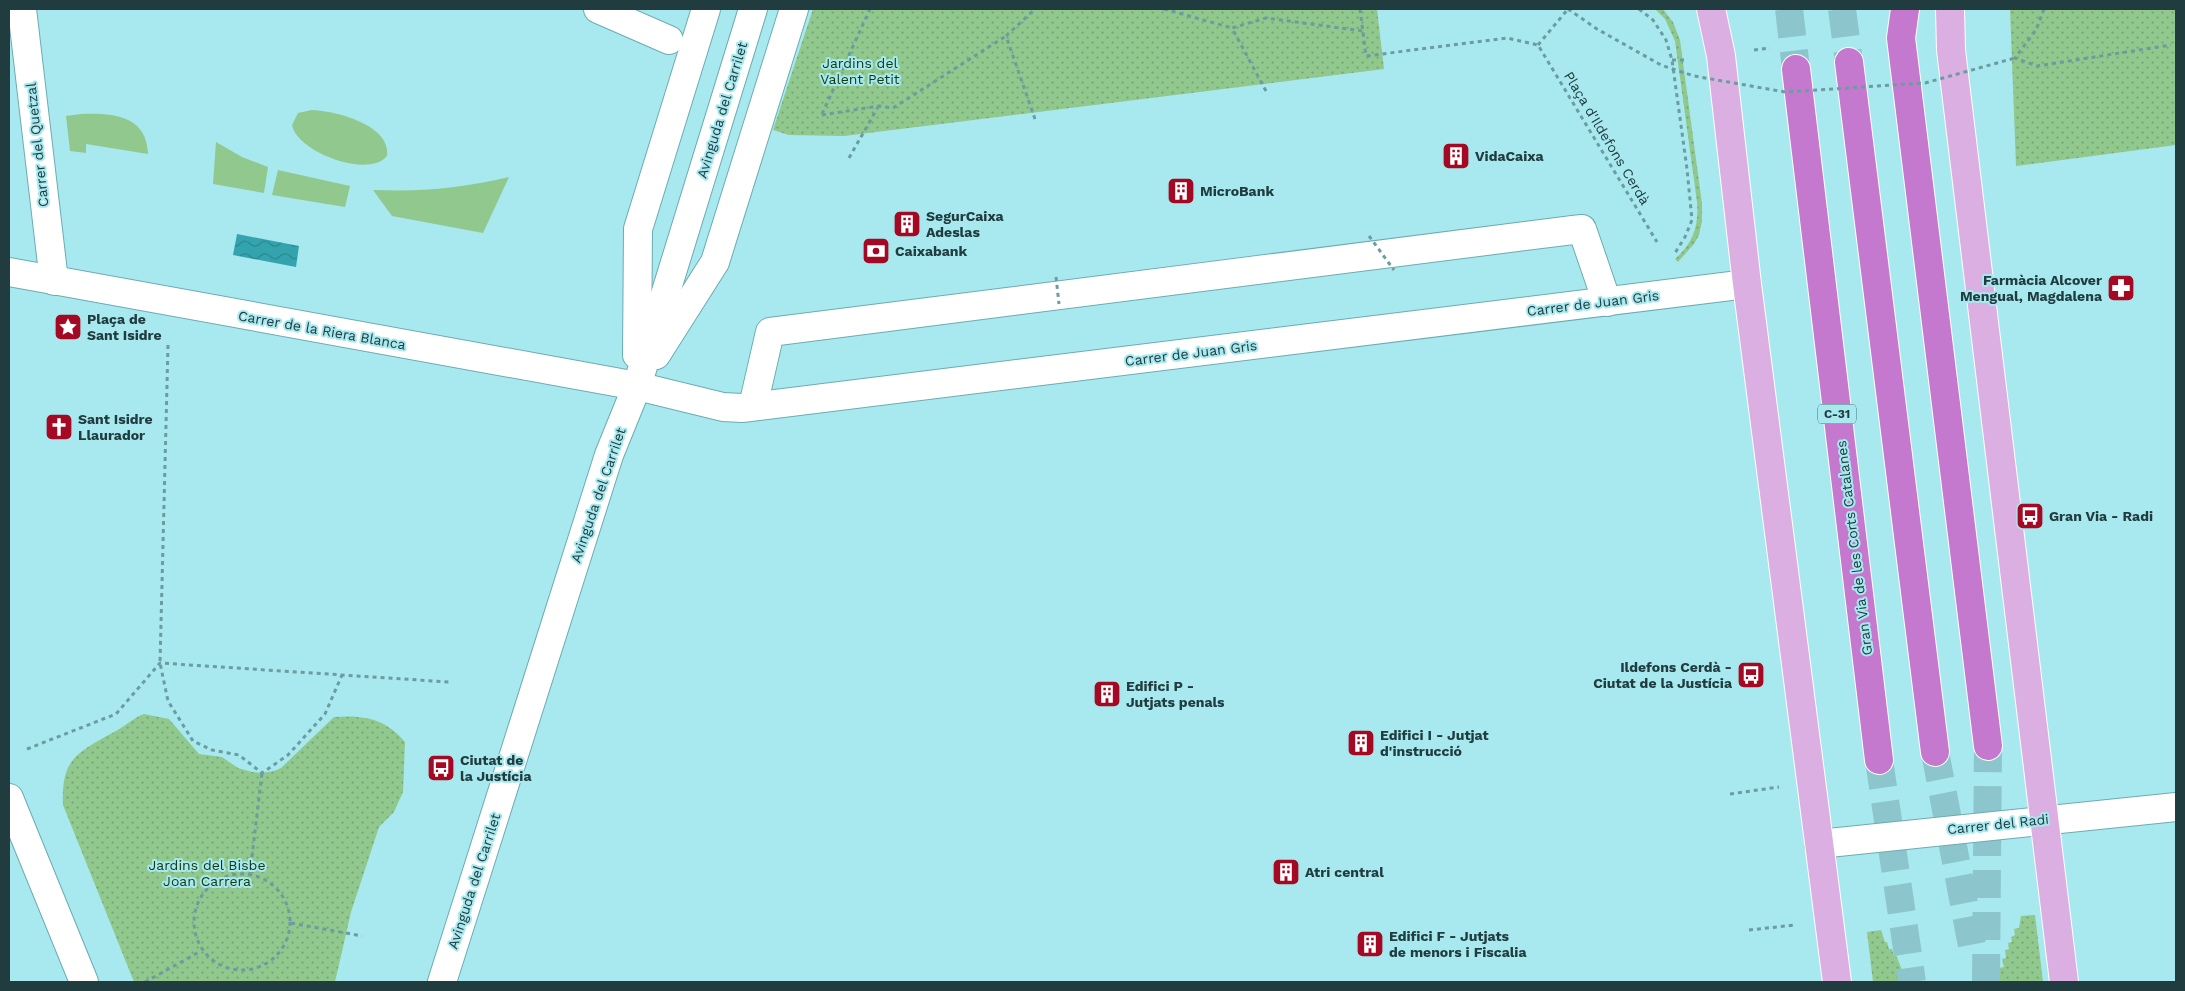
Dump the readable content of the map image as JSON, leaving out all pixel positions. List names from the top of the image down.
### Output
{
  "streets": {
    "highway": ["C-31", "Gran Via de les Corts Catalanes"],
    "street": [
      "Avinguda del Carrilet",
      "Carrer del Quetzal",
      "Carrer de Juan Gris",
      "Carrer de la Riera Blanca",
      "Carrer del Radi"
    ],
    "path": ["Plaça d'Ildefons Cerdà"]
  },
  "crossings": [
    ["Avinguda del Carrilet", "Carrer de Juan Gris"],
    ["Avinguda del Carrilet", "Carrer de la Riera Blanca"],
    ["Carrer del Quetzal", "Carrer de la Riera Blanca"],
    ["Carrer de Juan Gris", "Carrer de la Riera Blanca"]
  ],
  "parks": ["Jardins del Valent Petit", "Jardins del Bisbe Joan Carrera"],
  "places": {
    "building": [
      "VidaCaixa",
      "MicroBank",
      "SegurCaixa Adeslas",
      "Edifici P - Jutjats penals",
      "Edifici I - Jutjat d'instrucció",
      "Atri central",
      "Edifici F - Jutjats de menors i Fiscalia"
    ],
    "bank": ["Caixabank"],
    "pharmacy": ["Farmàcia Alcover Mengual, Magdalena"],
    "place": ["Plaça de Sant Isidre"],
    "church": ["Sant Isidre Llaurador"],
    "bus stop": ["Gran Via - Radi", "Ildefons Cerdà - Ciutat de la Justícia", "Ciutat de la Justícia"]
  }
}
